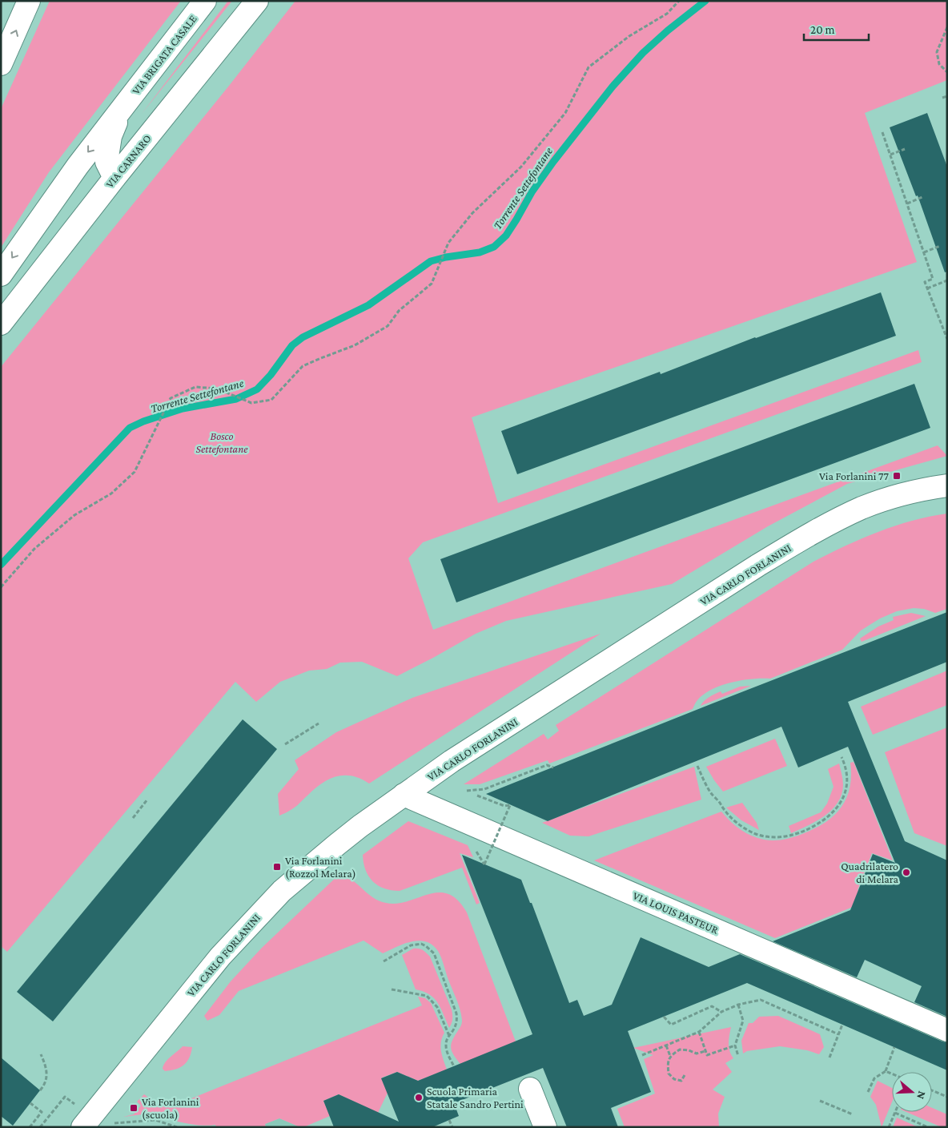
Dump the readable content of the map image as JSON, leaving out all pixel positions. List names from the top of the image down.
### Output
{
  "streets": {
    "main road": [
      "VIA BRIGATA CASALE",
      "VIA CARNARO",
      "VIA CARLO FORLANINI",
      "VIA LOUIS PASTEUR"
    ]
  },
  "crossings": [
    ["VIA CARLO FORLANINI", "VIA LOUIS PASTEUR"]
  ],
  "water": ["Torrente Settefontane"],
  "parks": ["Bosco Settefontane"],
  "places": {
    "transit": ["Via Forlanini 77", "Via Forlanini (Rozzol Melara)", "Via Forlanini (scuola)"],
    "other": ["Quadrilatero di Melara", "Scuola Primaria Statale Sandro Pertini"]
  },
  "scale_bar": "20 m",
  "north": "right"
}
